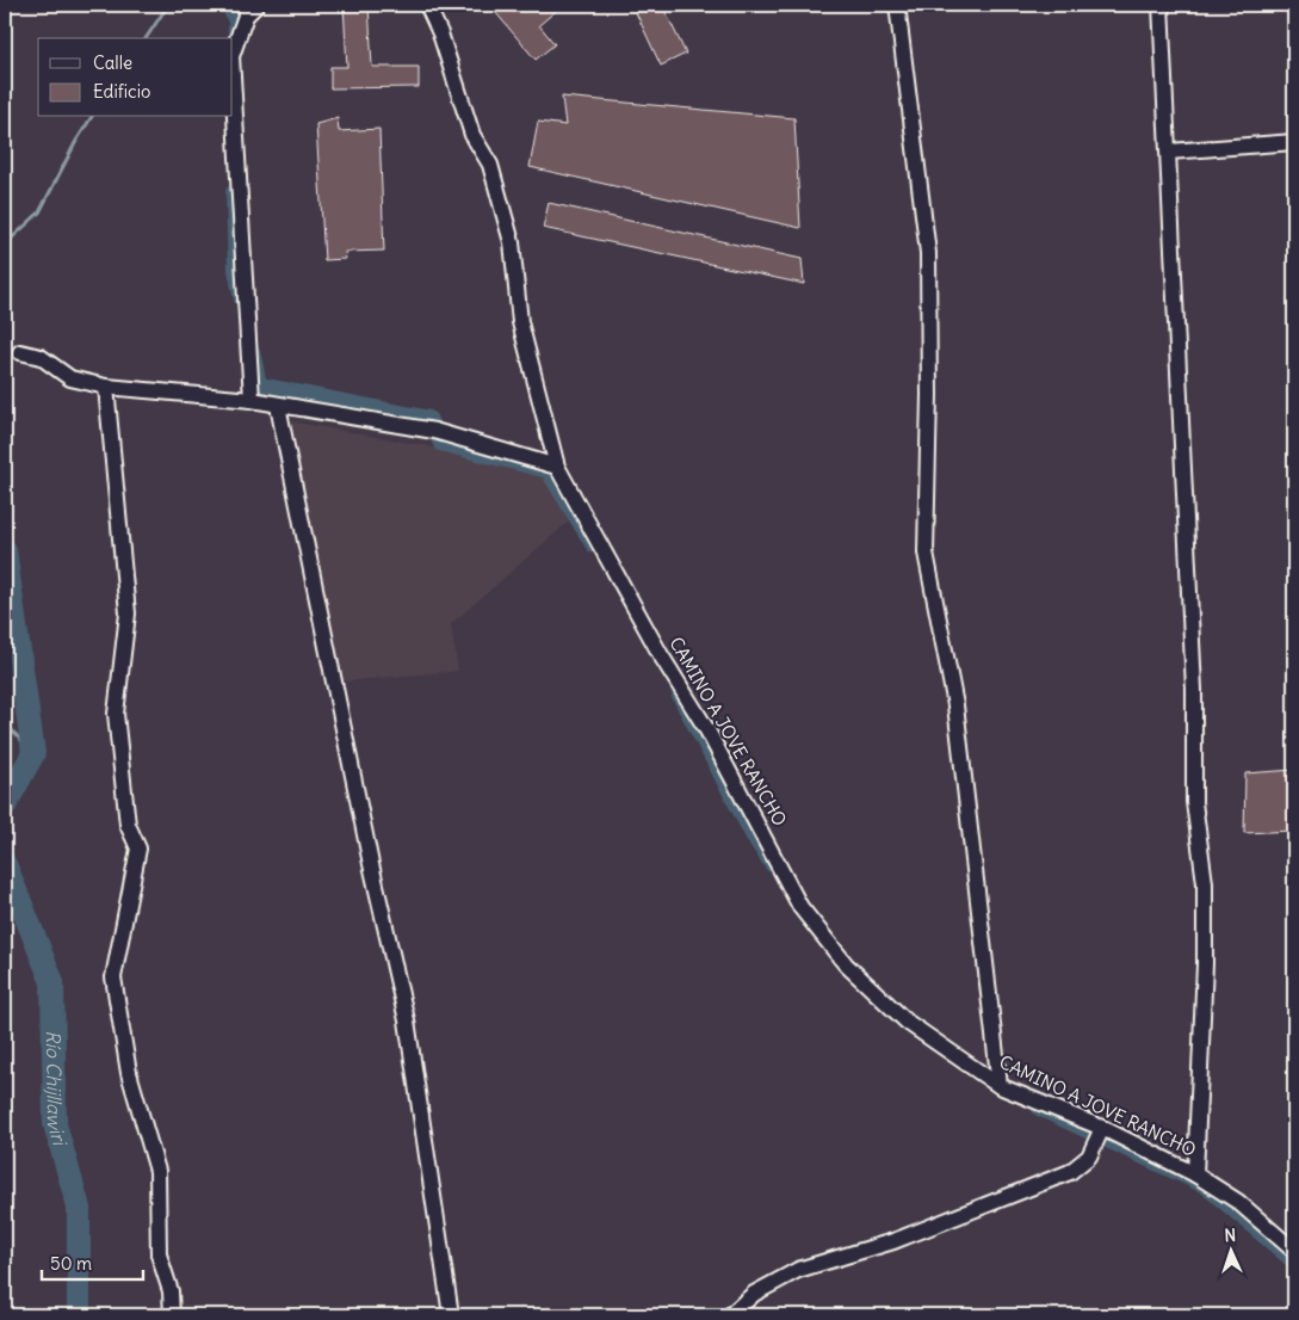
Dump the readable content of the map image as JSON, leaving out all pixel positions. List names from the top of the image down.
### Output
{
  "streets": {
    "street": ["CAMINO A JOVE RANCHO"]
  },
  "water": ["Río Chijllawiri"],
  "legend": ["Calle", "Edificio"],
  "scale_bar": "50 m",
  "north": "top"
}
